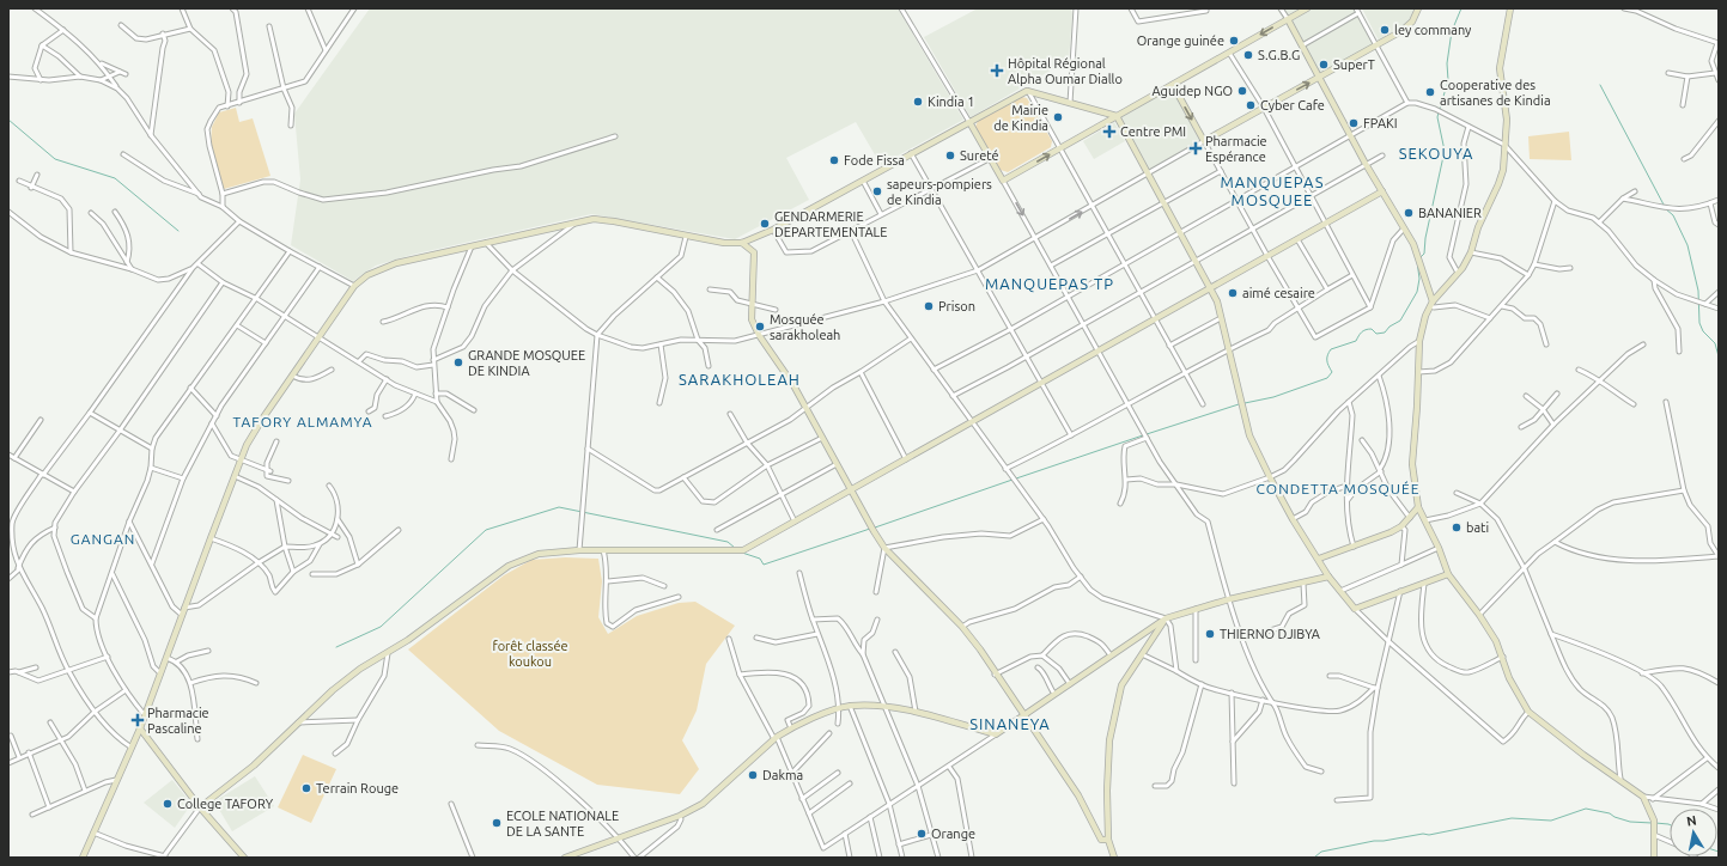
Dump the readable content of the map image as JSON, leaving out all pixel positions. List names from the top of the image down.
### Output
{
  "districts": [
    "SEKOUYA",
    "MANQUEPAS MOSQUEE",
    "MANQUEPAS TP",
    "SARAKHOLEAH",
    "TAFORY ALMAMYA",
    "СONDETTA MOSQUÉE",
    "GANGAN",
    "SINANEYA"
  ],
  "parks": ["forêt classée koukou"],
  "places": {
    "other": [
      "ley commany",
      "Orange guinée",
      "S.G.B.G",
      "SuperT",
      "Aguidep NGO",
      "Cooperative des artisanes de Kindia",
      "Kindia 1",
      "Cyber Cafe",
      "Mairie de Kindia",
      "FPAKI",
      "Sureté",
      "Fode Fissa",
      "sapeurs-pompiers de Kindia",
      "BANANIER",
      "GENDARMERIE DEPARTEMENTALE",
      "aimé cesaire",
      "Prison",
      "Mosquée sarakholeah",
      "GRANDE MOSQUEE DE KINDIA",
      "bati",
      "THIERNO DJIBYA",
      "Dakma",
      "Terrain Rouge",
      "College TAFORY",
      "ECOLE NATIONALE DE LA SANTE",
      "Orange"
    ],
    "health": [
      "Hôpital Régional Alpha Oumar Diallo",
      "Centre PMI",
      "Pharmacie Espérance",
      "Pharmacie Pascaline"
    ]
  },
  "north": "top"
}
